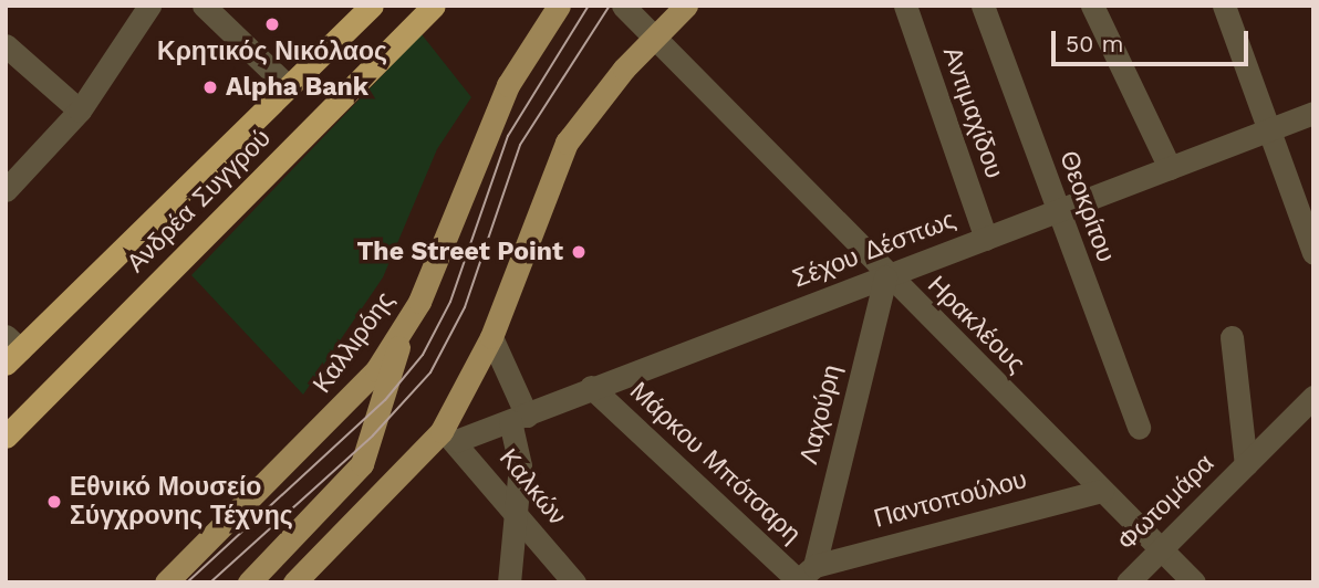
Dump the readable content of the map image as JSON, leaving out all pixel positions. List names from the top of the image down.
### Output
{
  "streets": {
    "highway": ["Ανδρέα Συγγρού"],
    "main road": ["Καλλιρόης"],
    "street": [
      "Αντιμαχίδου",
      "Θεοκρίτου",
      "Σέχου Δέσπως",
      "Ηρακλέους",
      "Λαχούρη",
      "Μάρκου Μπότσαρη",
      "Καλκών",
      "Παντοπούλου",
      "Φωτομάρα"
    ]
  },
  "crossings": [
    ["Αντιμαχίδου", "Σέχου Δέσπως"],
    ["Θεοκρίτου", "Σέχου Δέσπως"],
    ["Σέχου Δέσπως", "Ηρακλέους"],
    ["Σέχου Δέσπως", "Λαχούρη"],
    ["Σέχου Δέσπως", "Μάρκου Μπότσαρη"],
    ["Σέχου Δέσπως", "Καλκών"],
    ["Ηρακλέους", "Λαχούρη"],
    ["Ηρακλέους", "Παντοπούλου"],
    ["Ηρακλέους", "Φωτομάρα"],
    ["Λαχούρη", "Μάρκου Μπότσαρη"],
    ["Λαχούρη", "Παντοπούλου"],
    ["Μάρκου Μπότσαρη", "Παντοπούλου"]
  ],
  "places": [
    "Κρητικός Νικόλαος",
    "Alpha Bank",
    "The Street Point",
    "Εθνικό Μουσείο Σύγχρονης Τέχνης"
  ],
  "scale_bar": "50 m"
}
